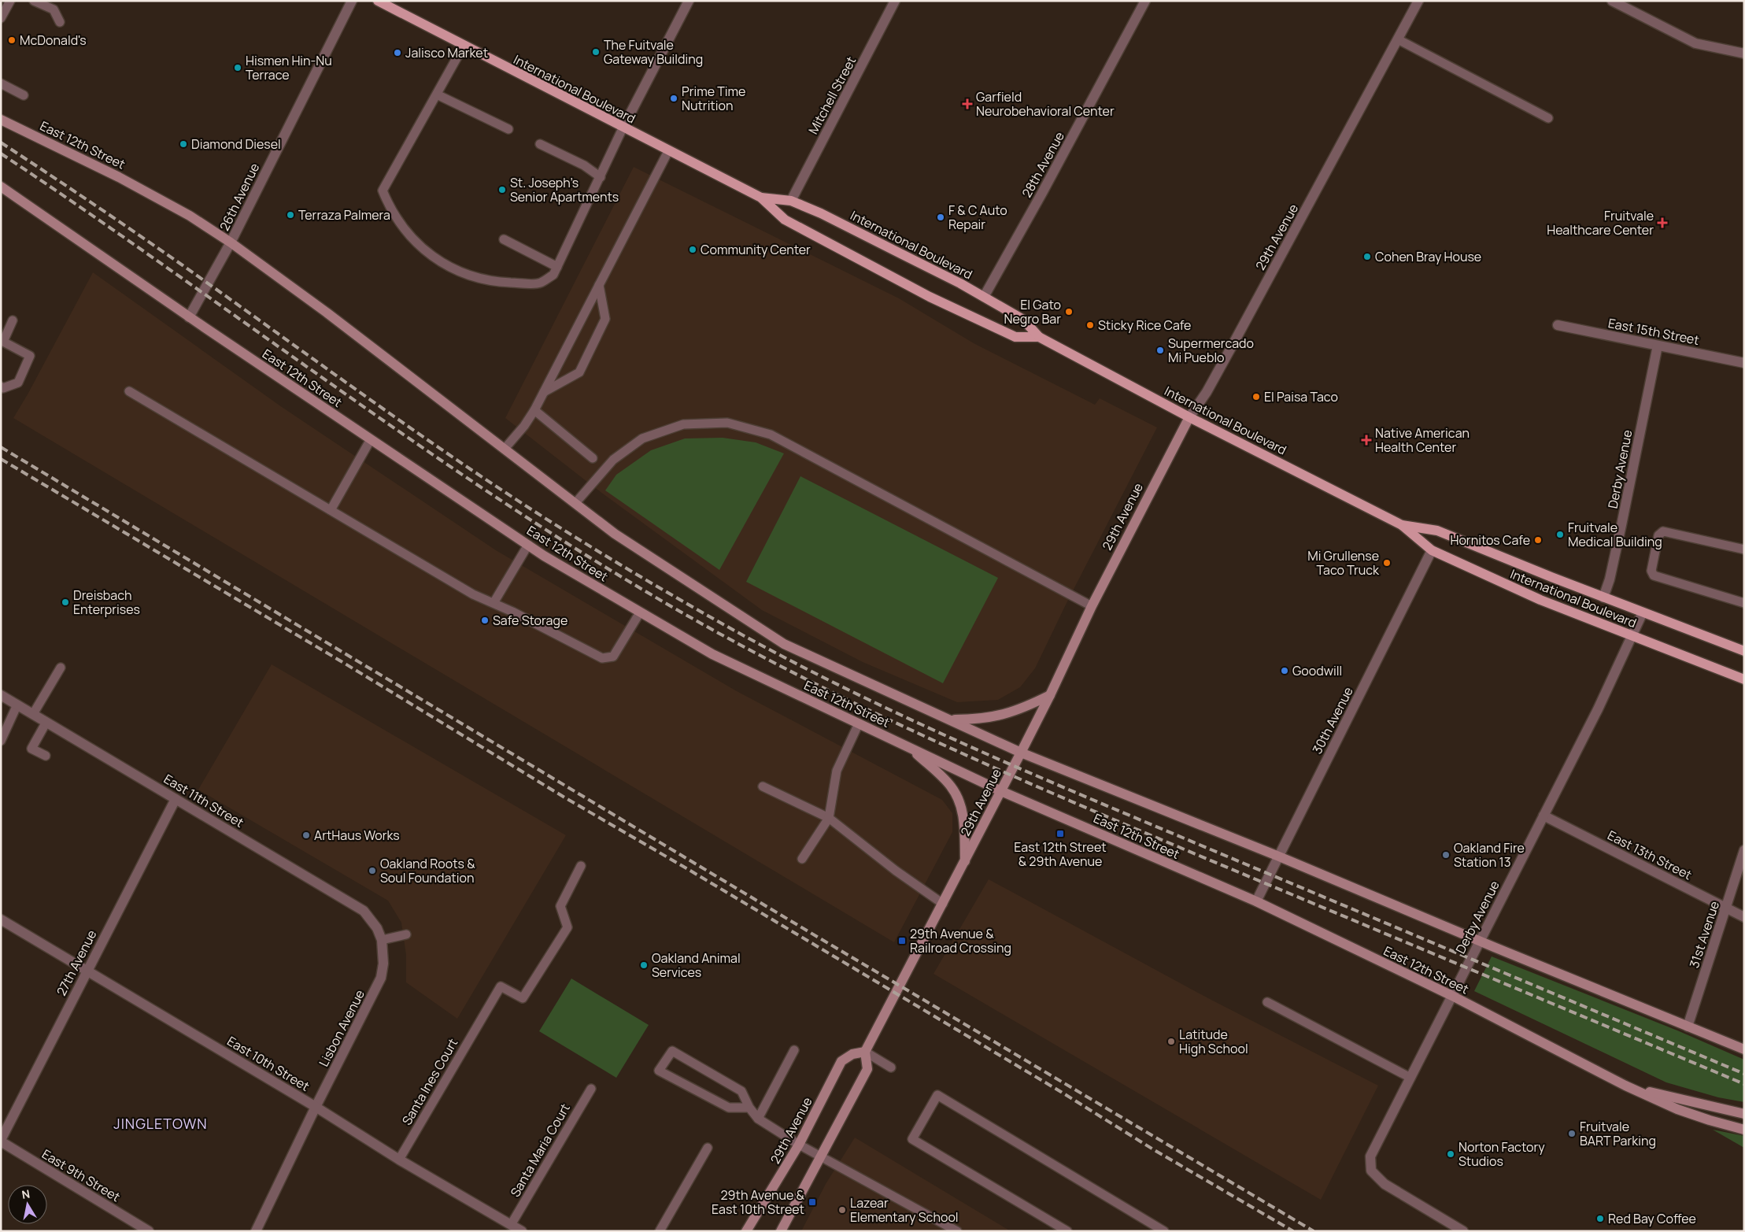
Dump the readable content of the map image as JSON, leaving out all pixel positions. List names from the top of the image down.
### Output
{
  "streets": {
    "main road": ["International Boulevard", "East 12th Street", "29th Avenue"],
    "street": [
      "Mitchell Street",
      "28th Avenue",
      "26th Avenue",
      "East 15th Street",
      "Derby Avenue",
      "30th Avenue",
      "East 11th Street",
      "East 13th Street",
      "31st Avenue",
      "27th Avenue",
      "Lisbon Avenue",
      "East 10th Street",
      "East 9th Street"
    ],
    "lane": ["Santa Ines Court", "Santa Maria Court"]
  },
  "crossings": [
    ["International Boulevard", "Mitchell Street"],
    ["International Boulevard", "28th Avenue"],
    ["International Boulevard", "29th Avenue"],
    ["International Boulevard", "Derby Avenue"],
    ["International Boulevard", "30th Avenue"],
    ["East 12th Street", "26th Avenue"],
    ["East 12th Street", "29th Avenue"],
    ["East 12th Street", "Derby Avenue"],
    ["East 12th Street", "30th Avenue"],
    ["East 12th Street", "31st Avenue"],
    ["East 15th Street", "Derby Avenue"],
    ["Derby Avenue", "East 13th Street"],
    ["East 11th Street", "27th Avenue"],
    ["East 11th Street", "Lisbon Avenue"],
    ["East 13th Street", "31st Avenue"],
    ["27th Avenue", "East 10th Street"],
    ["27th Avenue", "East 9th Street"],
    ["Lisbon Avenue", "East 10th Street"],
    ["East 10th Street", "Santa Ines Court"],
    ["East 10th Street", "Santa Maria Court"]
  ],
  "districts": ["JINGLETOWN"],
  "places": {
    "other": [
      "McDonald's",
      "The Fuitvale Gateway Building",
      "Jalisco Market",
      "Hismen Hin-Nu Terrace",
      "Prime Time Nutrition",
      "Diamond Diesel",
      "St. Joseph’s Senior Apartments",
      "Terraza Palmera",
      "F & C Auto Repair",
      "Community Center",
      "Cohen Bray House",
      "El Gato Negro Bar",
      "Sticky Rice Cafe",
      "Supermercado Mi Pueblo",
      "El Paisa Taco",
      "Fruitvale Medical Building",
      "Hornitos Cafe",
      "Mi Grullense Taco Truck",
      "Dreisbach Enterprises",
      "Safe Storage",
      "Goodwill",
      "ArtHaus Works",
      "Oakland Fire Station 13",
      "Oakland Roots & Soul Foundation",
      "Oakland Animal Services",
      "Latitude High School",
      "Fruitvale BART Parking",
      "Norton Factory Studios",
      "Lazear Elementary School",
      "Red Bay Coffee"
    ],
    "health": ["Garfield Neurobehavioral Center", "Fruitvale Healthcare Center", "Native American Health Center"],
    "transit": ["East 12th Street & 29th Avenue", "29th Avenue & Railroad Crossing", "29th Avenue & East 10th Street"]
  },
  "north": "top"
}
